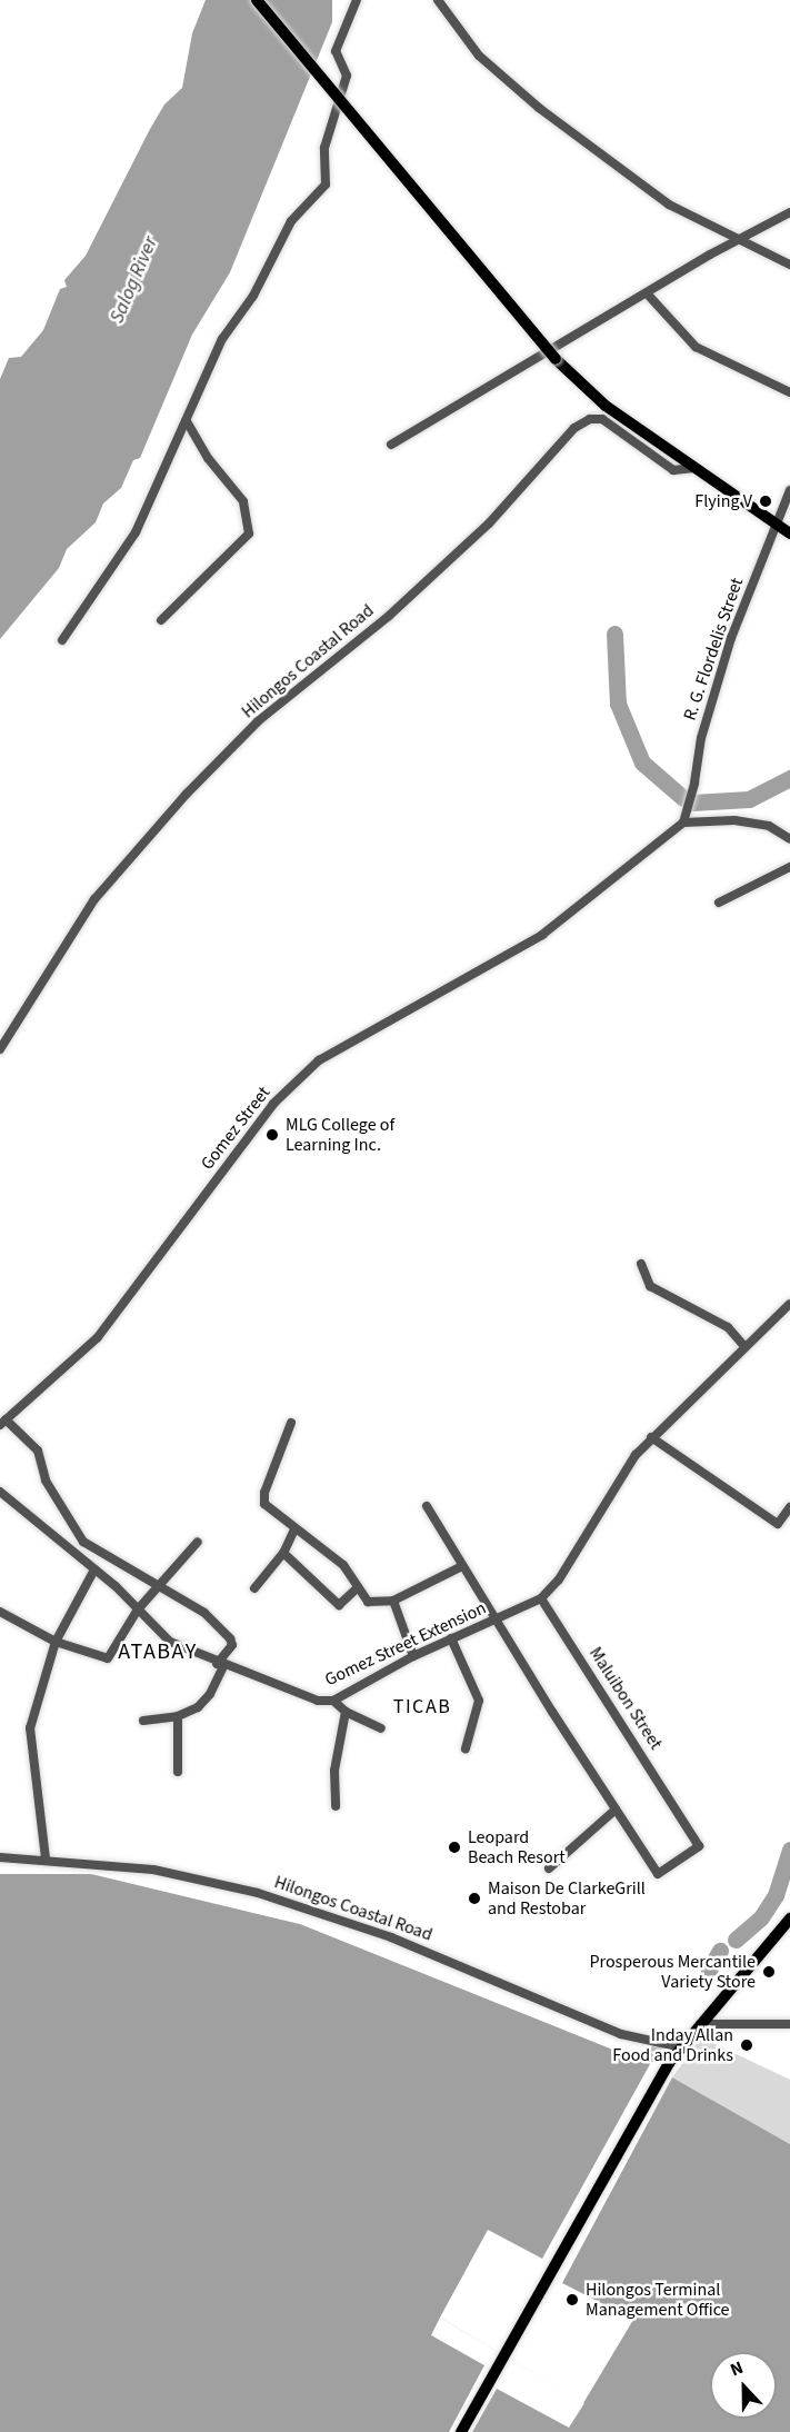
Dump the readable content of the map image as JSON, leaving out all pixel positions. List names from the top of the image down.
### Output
{
  "streets": {
    "street": [
      "R. G. Flordelis Street",
      "Hilongos Coastal Road",
      "Gomez Street",
      "Gomez Street Extension",
      "Maluibon Street"
    ]
  },
  "crossings": [
    ["R. G. Flordelis Street", "Gomez Street"],
    ["Gomez Street Extension", "Maluibon Street"]
  ],
  "districts": ["ATABAY", "TICAB"],
  "water": ["Salog River"],
  "places": [
    "Flying V",
    "MLG College of Learning Inc.",
    "Leopard Beach Resort",
    "Maison De ClarkeGrill and Restobar",
    "Prosperous Mercantile Variety Store",
    "Inday Allan Food and Drinks",
    "Hilongos Terminal Management Office"
  ],
  "north": "top"
}
